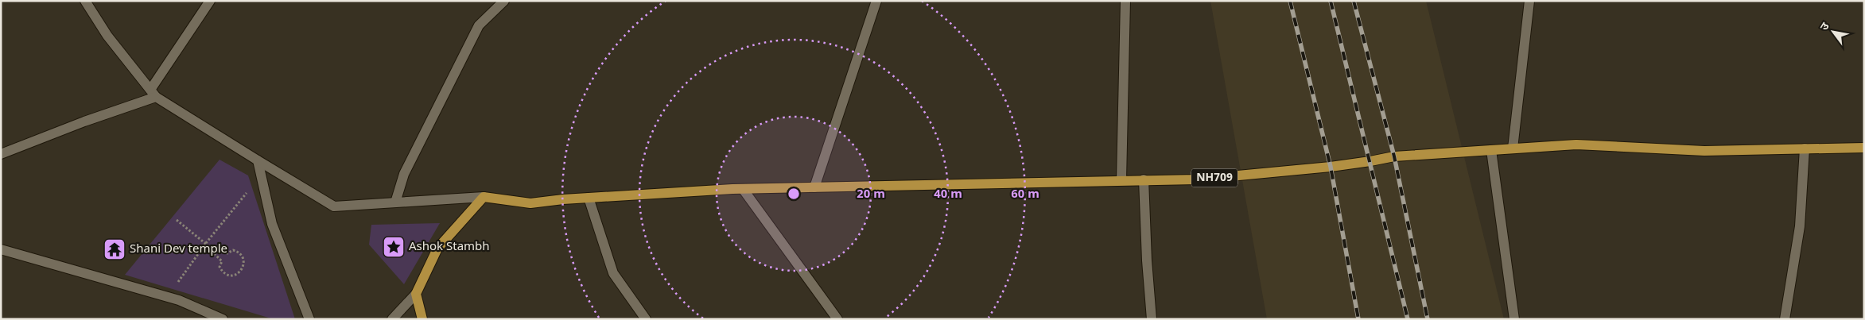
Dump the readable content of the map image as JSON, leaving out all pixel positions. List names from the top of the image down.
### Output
{
  "streets": {
    "main road": ["NH709"]
  },
  "places": {
    "place": ["Ashok Stambh"],
    "temple": ["Shani Dev temple"]
  },
  "north": "top left",
  "rings": ["20 m", "40 m", "60 m"]
}
